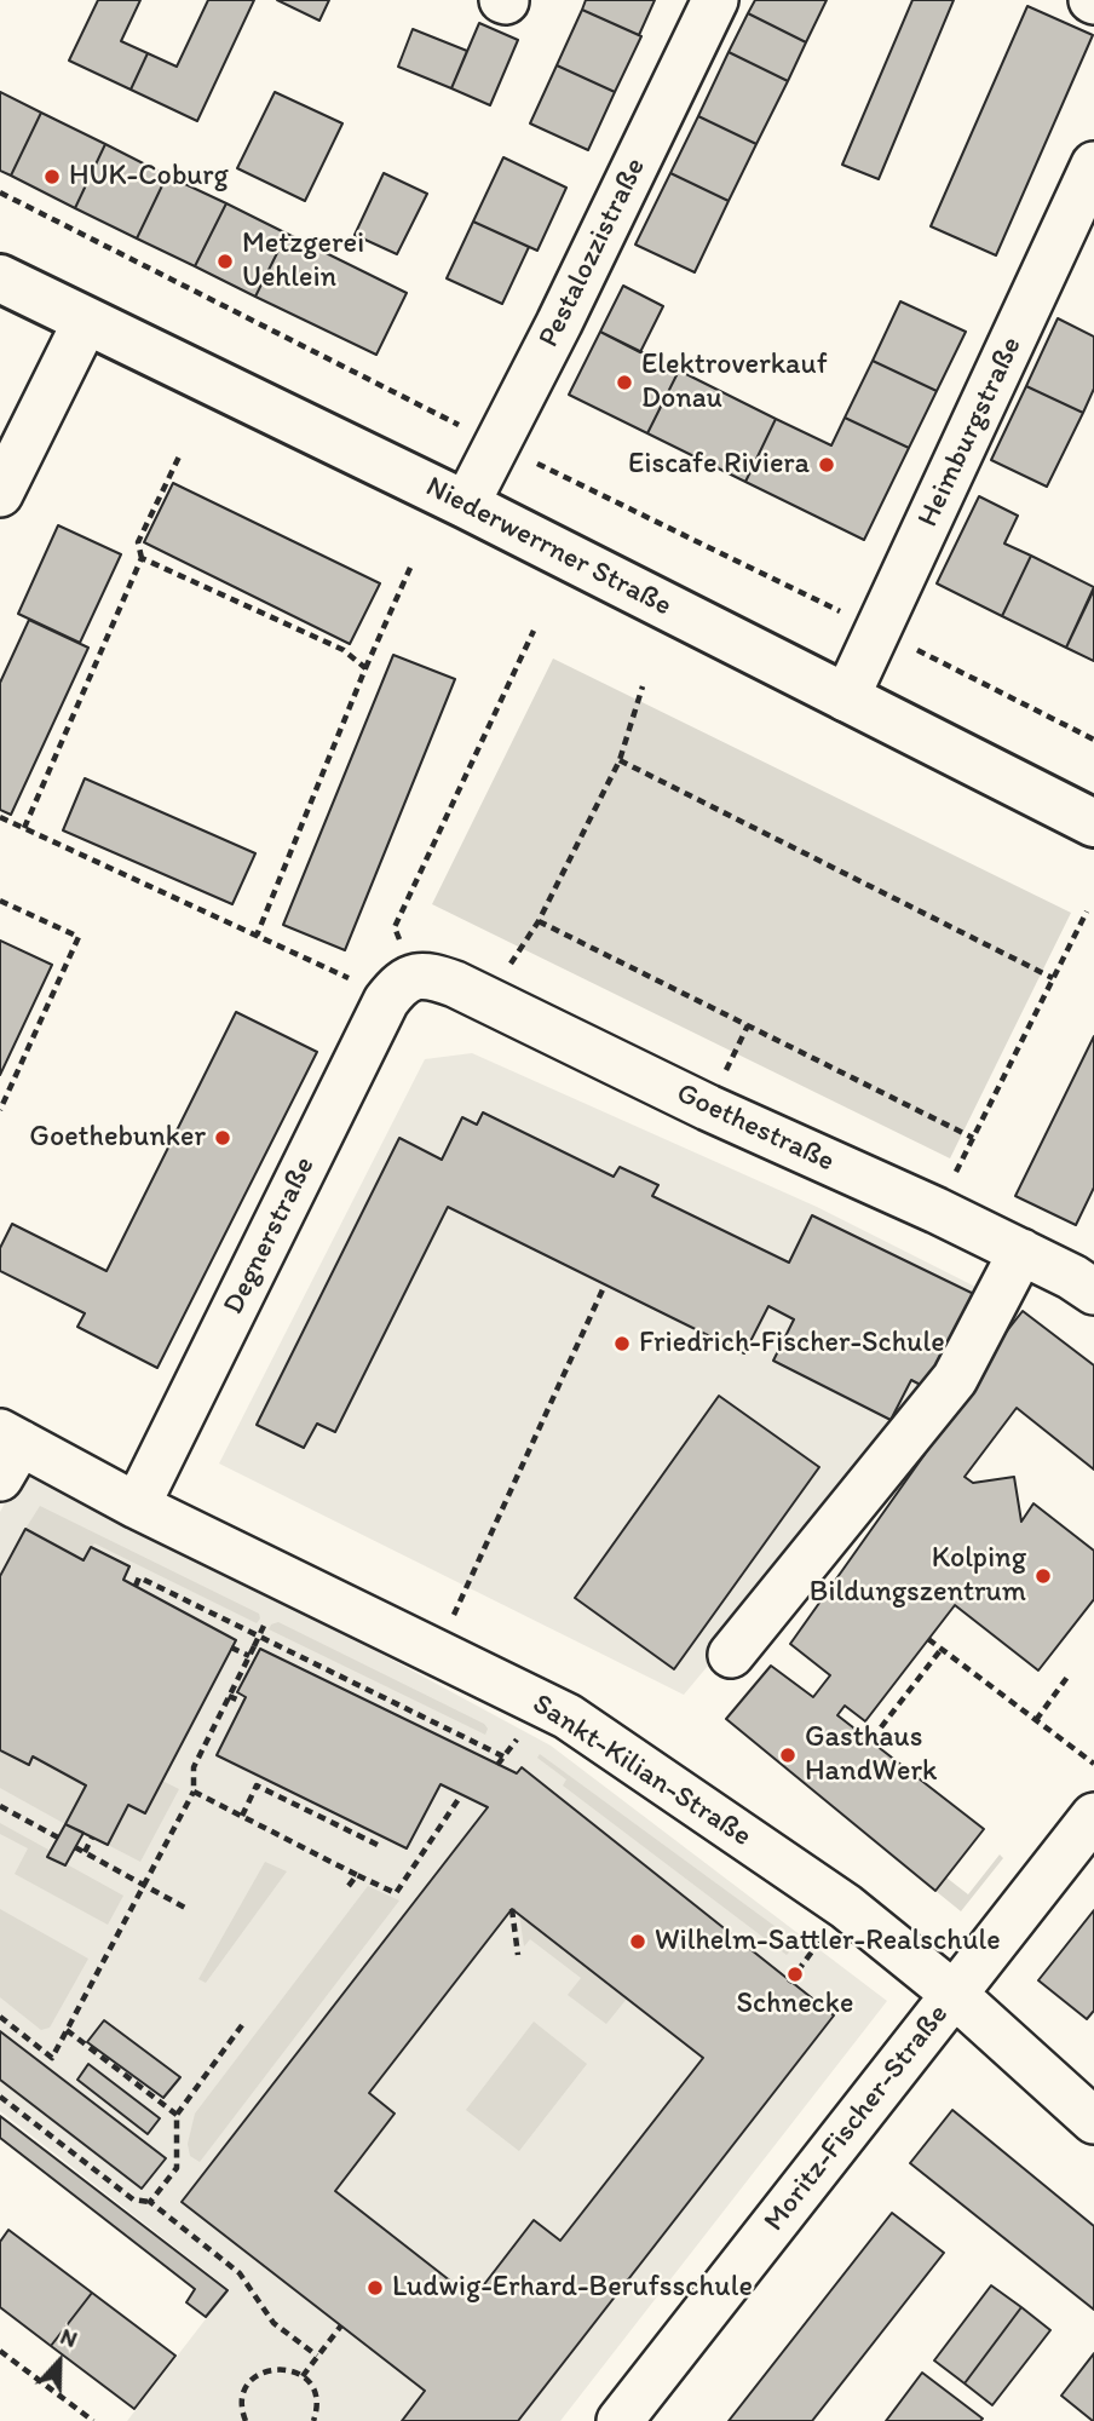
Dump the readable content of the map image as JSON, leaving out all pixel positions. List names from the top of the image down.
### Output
{
  "streets": {
    "main road": ["Niederwerrner Straße"],
    "street": [
      "Pestalozzistraße",
      "Heimburgstraße",
      "Goethestraße",
      "Degnerstraße",
      "Sankt-Kilian-Straße",
      "Moritz-Fischer-Straße"
    ]
  },
  "crossings": [
    ["Pestalozzistraße", "Niederwerrner Straße"],
    ["Heimburgstraße", "Niederwerrner Straße"],
    ["Goethestraße", "Degnerstraße"],
    ["Degnerstraße", "Sankt-Kilian-Straße"],
    ["Sankt-Kilian-Straße", "Moritz-Fischer-Straße"]
  ],
  "places": [
    "HUK-Coburg",
    "Metzgerei Uehlein",
    "Elektroverkauf Donau",
    "Eiscafe Riviera",
    "Goethebunker",
    "Friedrich-Fischer-Schule",
    "Kolping Bildungszentrum",
    "Gasthaus HandWerk",
    "Wilhelm-Sattler-Realschule",
    "Schnecke",
    "Ludwig-Erhard-Berufsschule"
  ],
  "north": "top"
}
